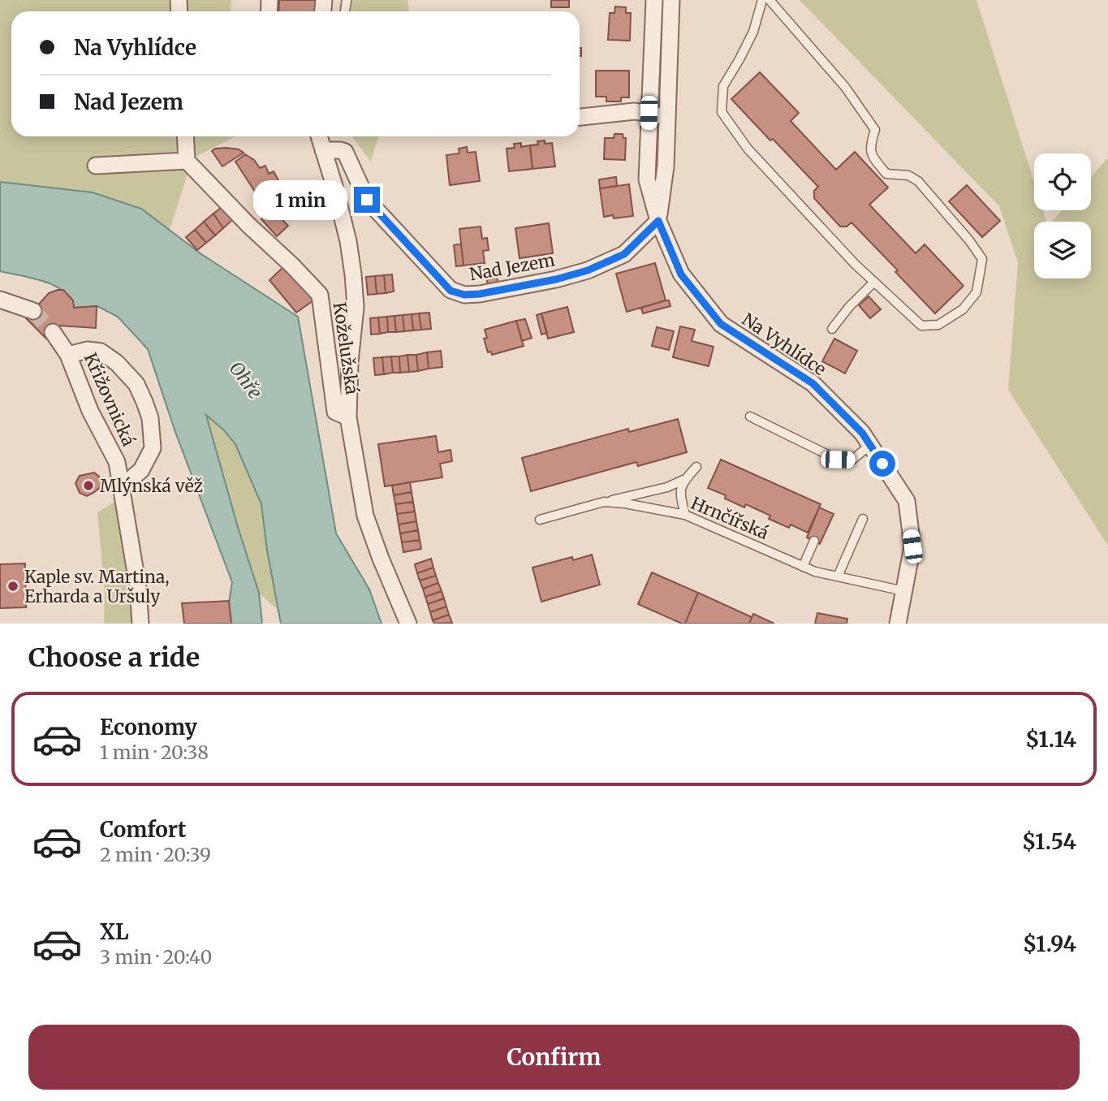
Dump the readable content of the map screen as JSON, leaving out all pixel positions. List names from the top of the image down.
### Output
{
  "streets": {
    "street": [
      "Nad Jezem",
      "Na Vyhlídce",
      "Koželužská",
      "Křižovnická"
    ],
    "lane": ["Hrnčířská"]
  },
  "crossings": [
    ["Nad Jezem", "Na Vyhlídce"],
    ["Nad Jezem", "Koželužská"],
    ["Na Vyhlídce", "Hrnčířská"]
  ],
  "water": ["Ohře"],
  "places": ["Mlýnská věž", "Kaple sv. Martina, Erharda a Uršuly"],
  "page": {
    "banner": ["Na Vyhlídce", "Nad Jezem"],
    "bubble": "1 min",
    "heading": "Choose a ride",
    "list": [
      {
        "name": "Economy",
        "note": "1 min · 20:38",
        "value": "$1.14"
      },
      {
        "name": "Comfort",
        "note": "2 min · 20:39",
        "value": "$1.54"
      },
      {
        "name": "XL",
        "note": "3 min · 20:40",
        "value": "$1.94"
      }
    ],
    "buttons": "Confirm"
  }
}
